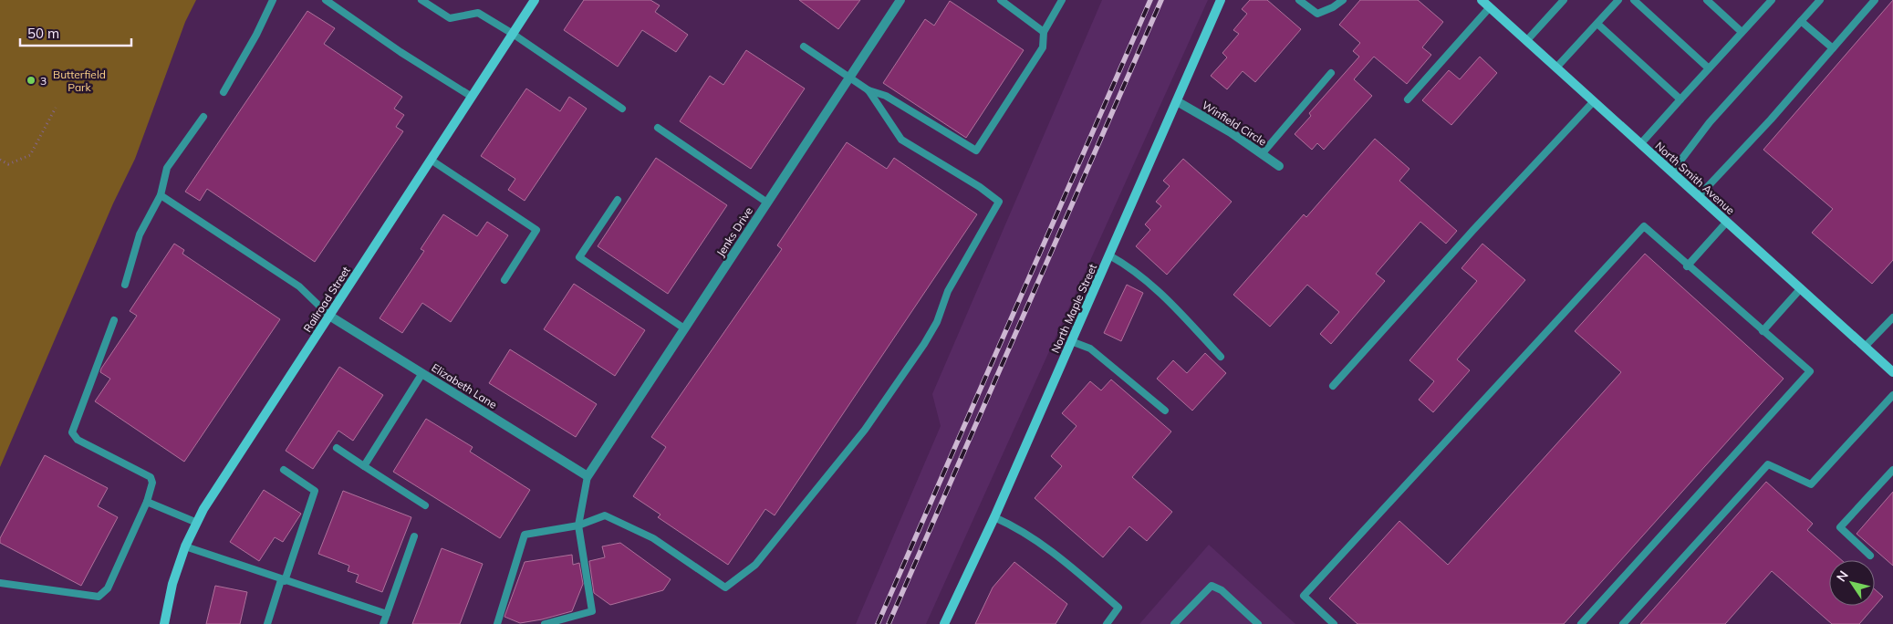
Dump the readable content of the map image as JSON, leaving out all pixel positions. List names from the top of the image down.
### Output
{
  "streets": {
    "main road": ["North Smith Avenue", "Railroad Street", "North Maple Street"],
    "street": ["Winfield Circle", "Jenks Drive", "Elizabeth Lane"]
  },
  "crossings": [
    ["Winfield Circle", "North Maple Street"],
    ["Jenks Drive", "Elizabeth Lane"],
    ["Railroad Street", "Elizabeth Lane"]
  ],
  "parks": ["Butterfield Park"],
  "places": ["3"],
  "scale_bar": "50 m",
  "north": "top left"
}
